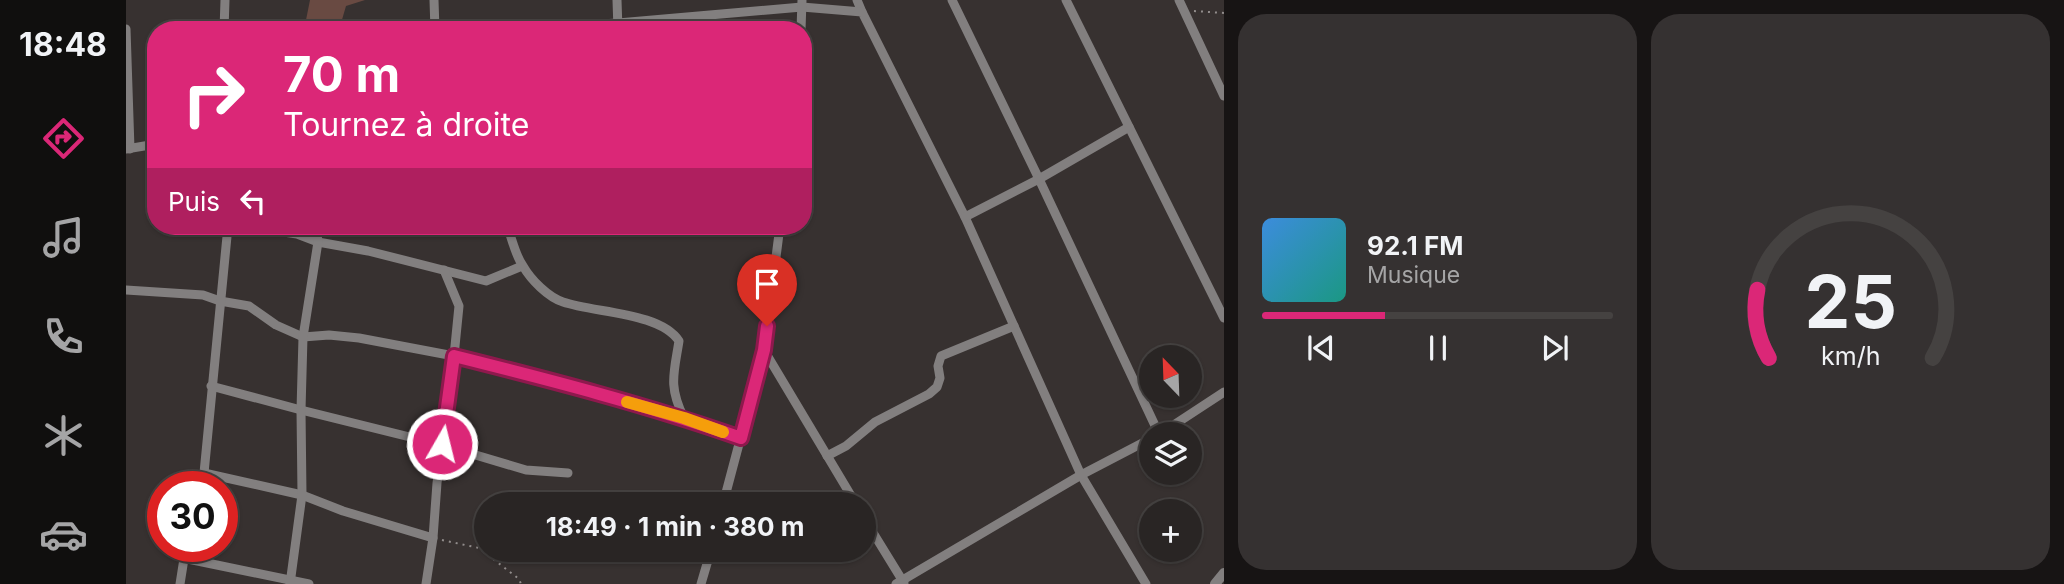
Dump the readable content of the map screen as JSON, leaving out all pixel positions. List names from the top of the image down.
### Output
{
  "north": "top left",
  "page": {
    "tabs": "18:48",
    "turn": ["70 m", "Tournez à droite"],
    "then": "Puis",
    "song": ["92.1 FM", "Musique"],
    "map_buttons": "+",
    "limit": "30",
    "trip": "18:49 · 1 min · 380 m",
    "gauge": ["25", "km/h"]
  }
}
